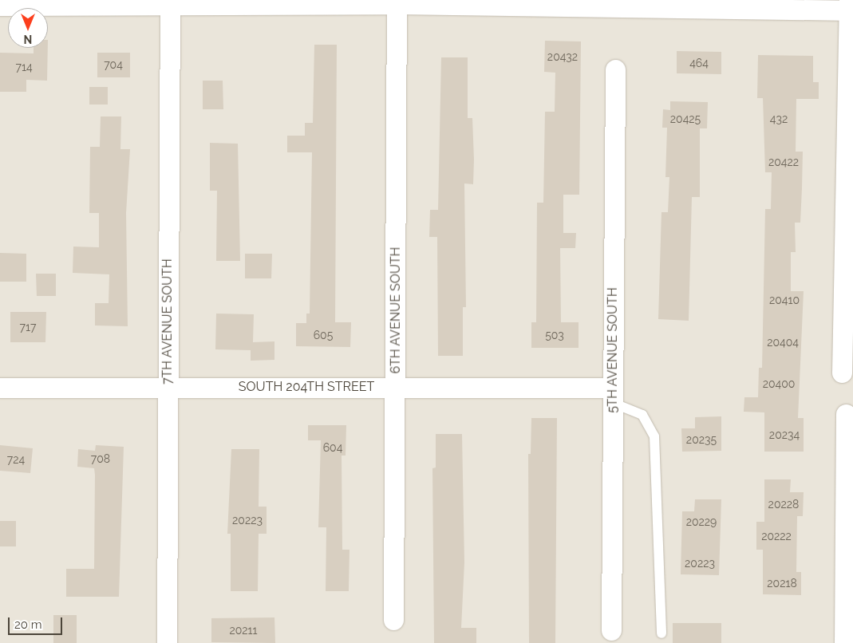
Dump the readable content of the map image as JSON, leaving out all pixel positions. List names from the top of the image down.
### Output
{
  "streets": {
    "street": [
      "6TH AVENUE SOUTH",
      "7TH AVENUE SOUTH",
      "5TH AVENUE SOUTH",
      "SOUTH 204TH STREET"
    ]
  },
  "crossings": [
    ["6TH AVENUE SOUTH", "SOUTH 204TH STREET"],
    ["7TH AVENUE SOUTH", "SOUTH 204TH STREET"],
    ["5TH AVENUE SOUTH", "SOUTH 204TH STREET"]
  ],
  "house_numbers": [
    "20432",
    "464",
    "704",
    "714",
    "20425",
    "432",
    "20422",
    "20410",
    "717",
    "605",
    "503",
    "20404",
    "20400",
    "20234",
    "20235",
    "604",
    "708",
    "724",
    "20228",
    "20223",
    "20229",
    "20222",
    "20223",
    "20218",
    "20211"
  ],
  "scale_bar": "20 m",
  "north": "bottom"
}
